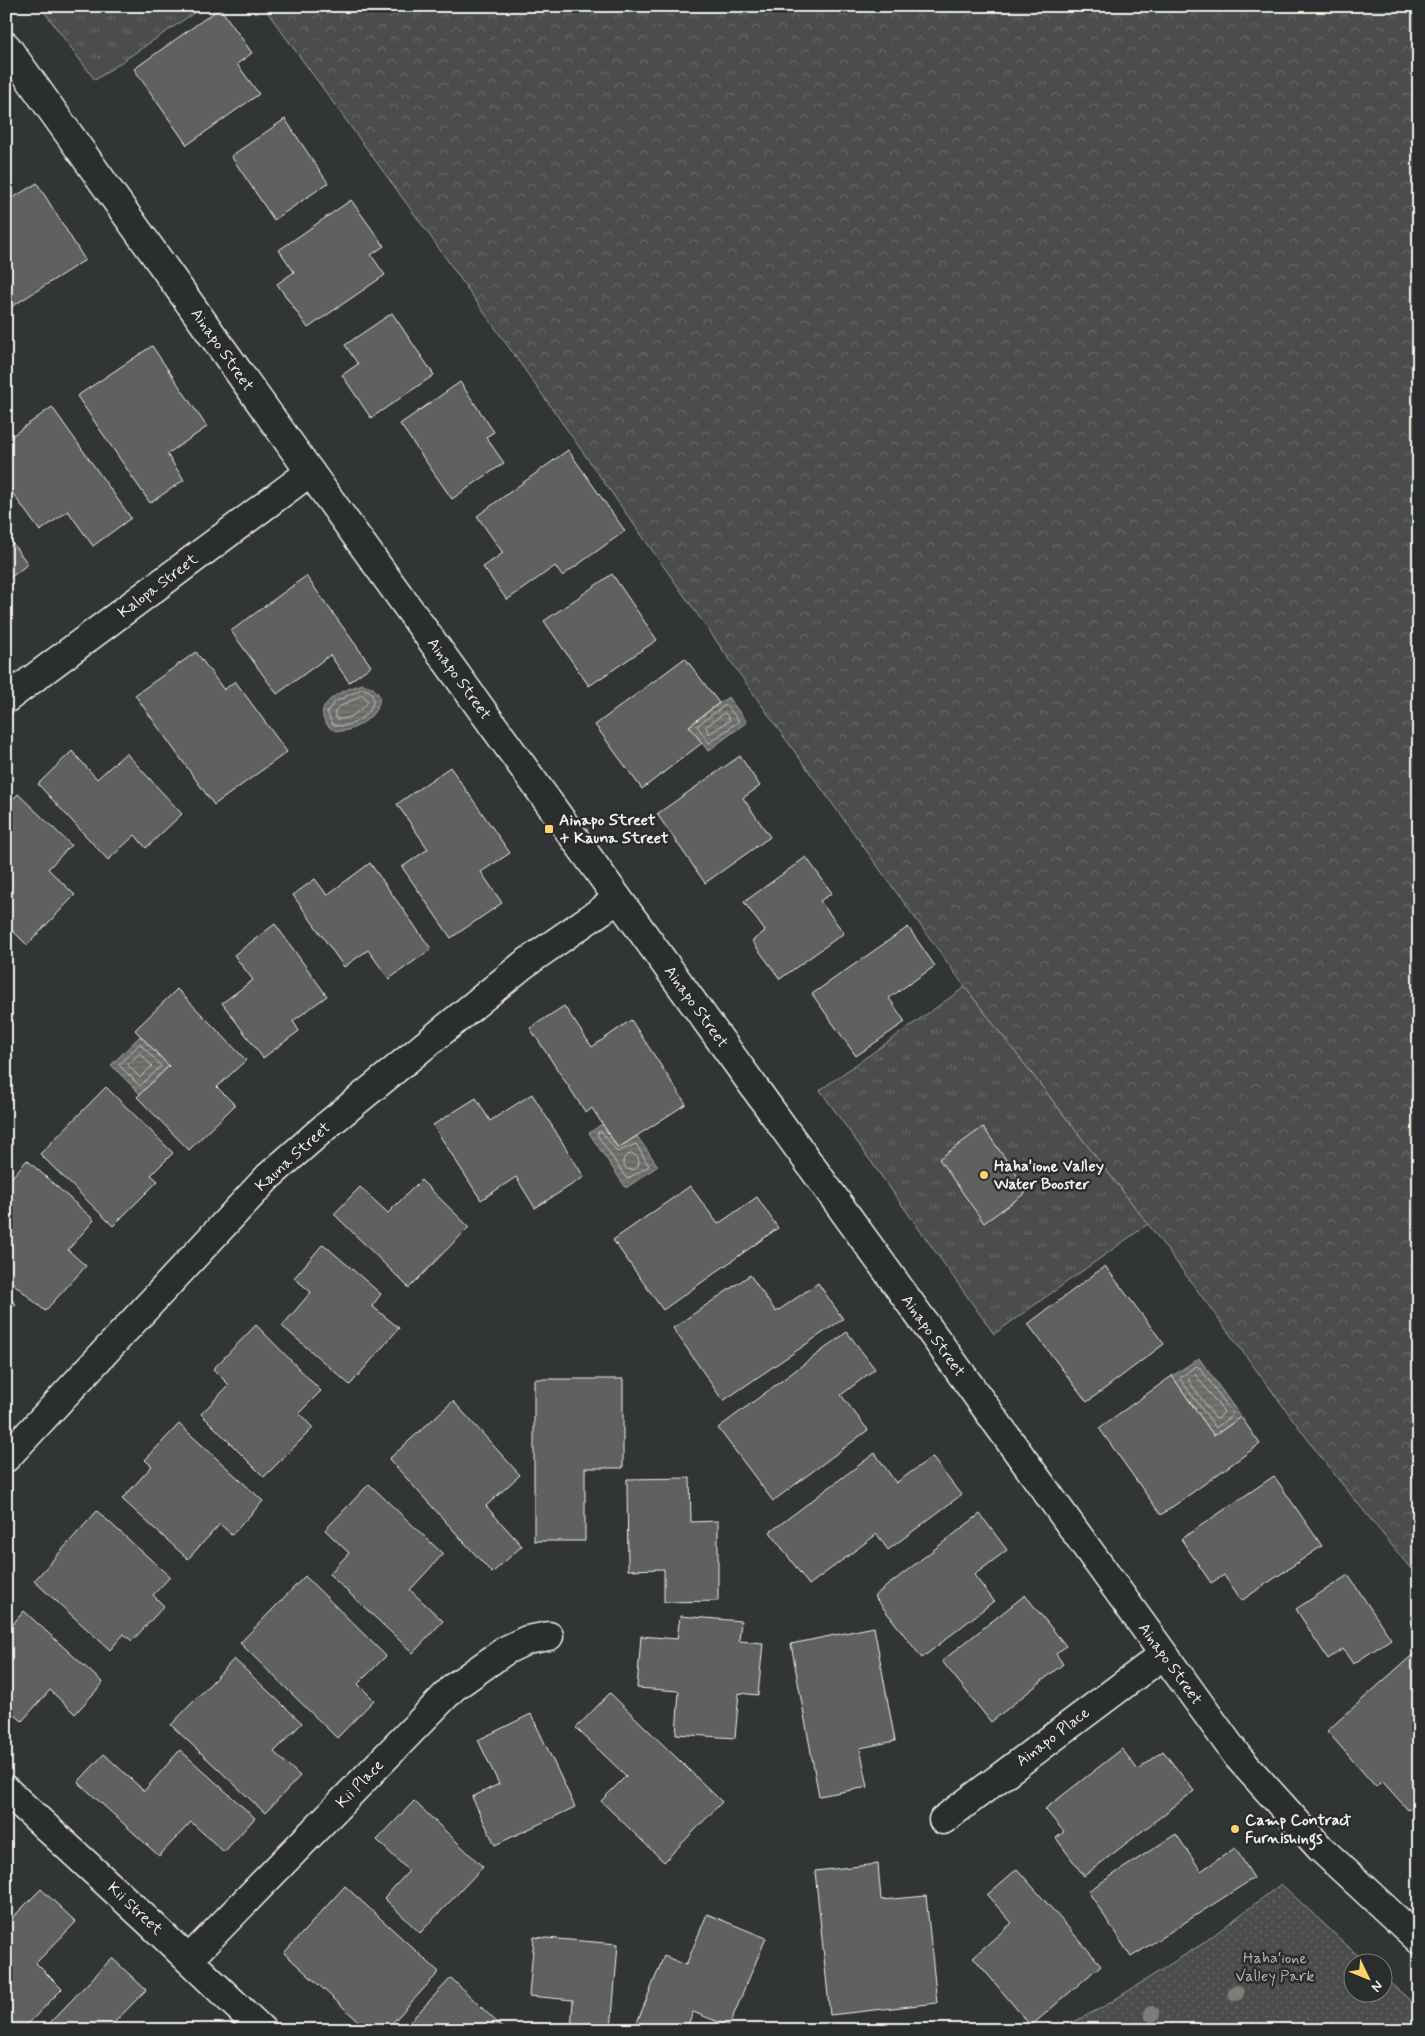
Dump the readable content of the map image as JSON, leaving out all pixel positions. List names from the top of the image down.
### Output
{
  "streets": {
    "street": [
      "Ainapo Street",
      "Kalopa Street",
      "Kauna Street",
      "Ainapo Place",
      "Kii Place",
      "Kii Street"
    ]
  },
  "crossings": [
    ["Ainapo Street", "Kalopa Street"],
    ["Ainapo Street", "Kauna Street"],
    ["Ainapo Street", "Ainapo Place"],
    ["Kii Place", "Kii Street"]
  ],
  "parks": ["Haha‘ione Valley Park"],
  "places": {
    "transit": ["Ainapo Street + Kauna Street"],
    "other": ["Haha'ione Valley Water Booster", "Camp Contract Furnishings"]
  },
  "north": "bottom right"
}
